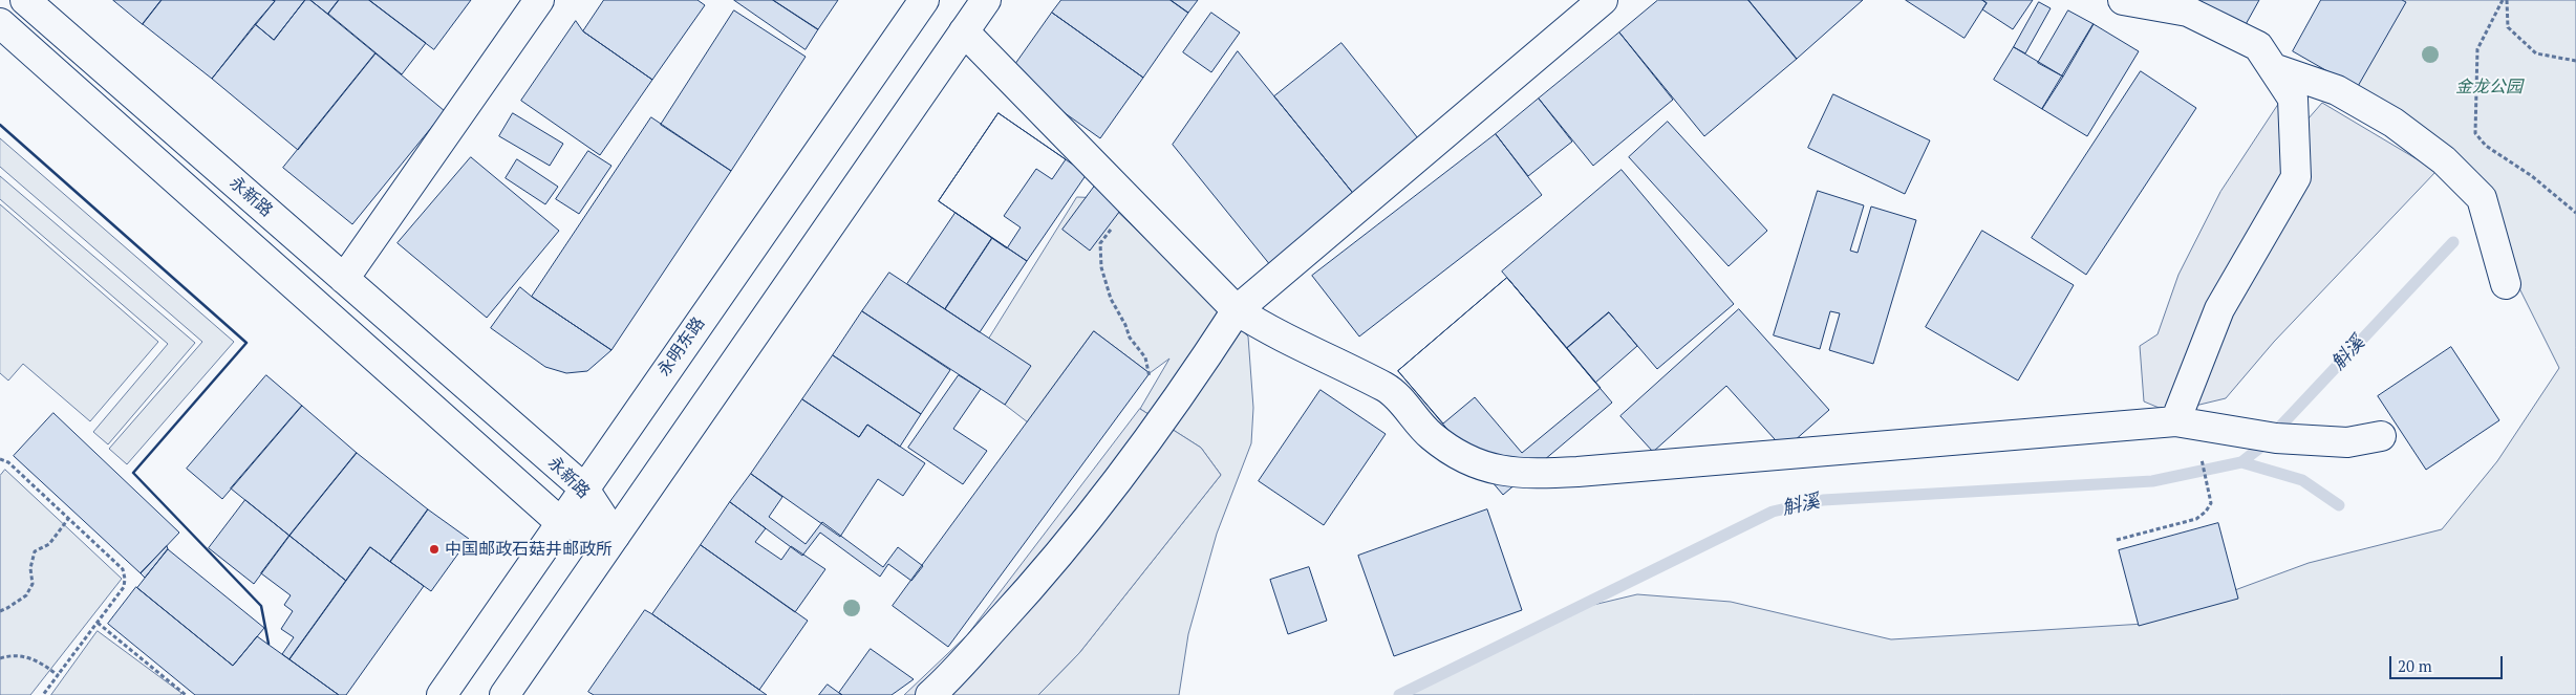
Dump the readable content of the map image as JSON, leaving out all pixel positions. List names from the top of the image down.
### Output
{
  "streets": {
    "street": ["永新路", "永明东路"]
  },
  "crossings": [
    ["永新路", "永明东路"]
  ],
  "water": ["斛溪"],
  "parks": ["金龙公园"],
  "places": ["中国邮政石菇井邮政所"],
  "scale_bar": "20 m"
}
